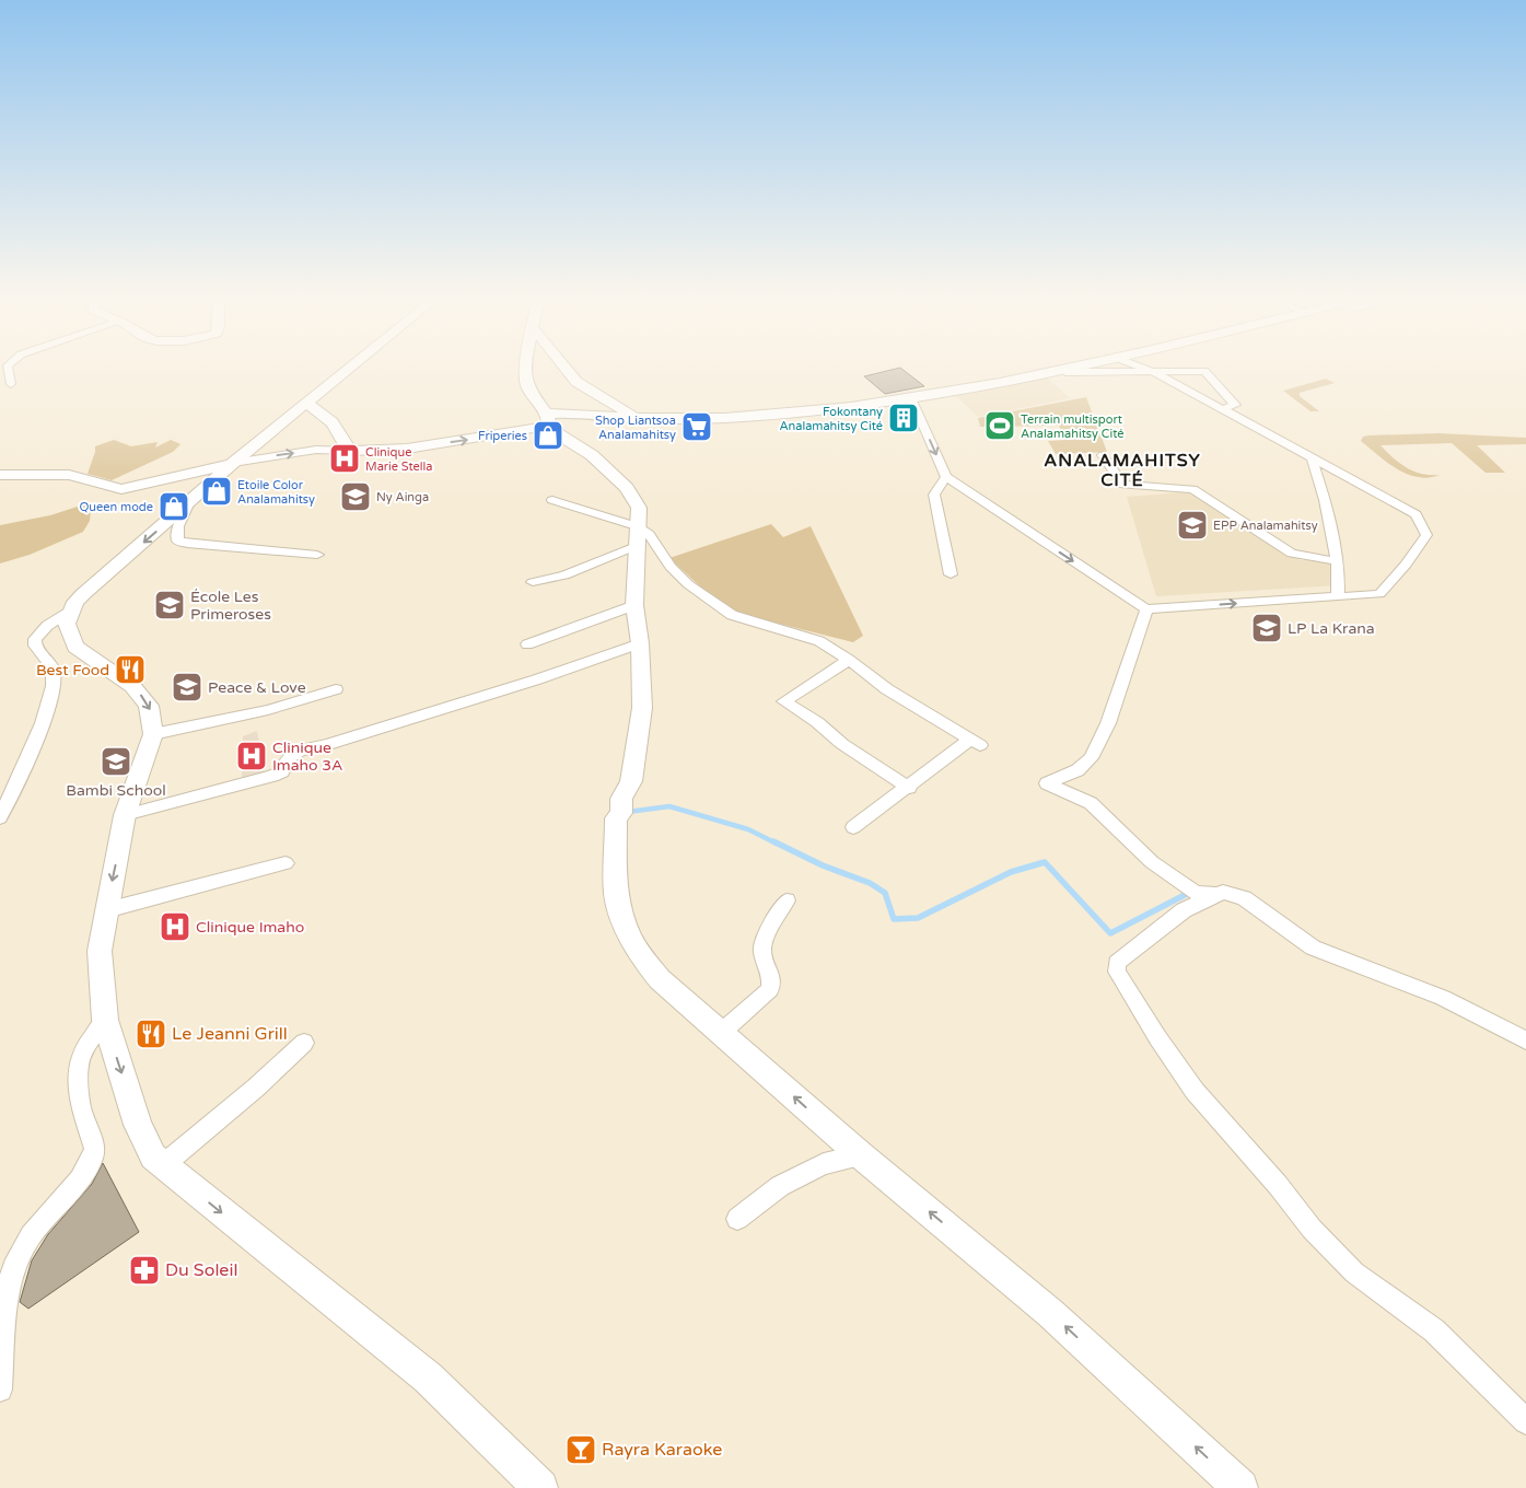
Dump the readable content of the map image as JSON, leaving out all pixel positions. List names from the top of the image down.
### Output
{
  "districts": ["ANALAMAHITSY CITÉ"],
  "places": {
    "building": ["Fokontany Analamahitsy Cité"],
    "sports": ["Terrain multisport Analamahitsy Cité"],
    "supermarket": ["Shop Liantsoa Analamahitsy"],
    "shop": ["Friperies", "Etoile Color Analamahitsy", "Queen mode"],
    "hospital": ["Clinique Marie Stella", "Clinique Imaho 3A", "Clinique Imaho"],
    "school or university": [
      "Ny Ainga",
      "EPP Analamahitsy",
      "École Les Primeroses",
      "LP La Krana",
      "Peace & Love",
      "Bambi School"
    ],
    "restaurant": ["Best Food", "Le Jeanni Grill"],
    "pharmacy": ["Du Soleil"],
    "bar": ["Rayra Karaoke"]
  }
}
